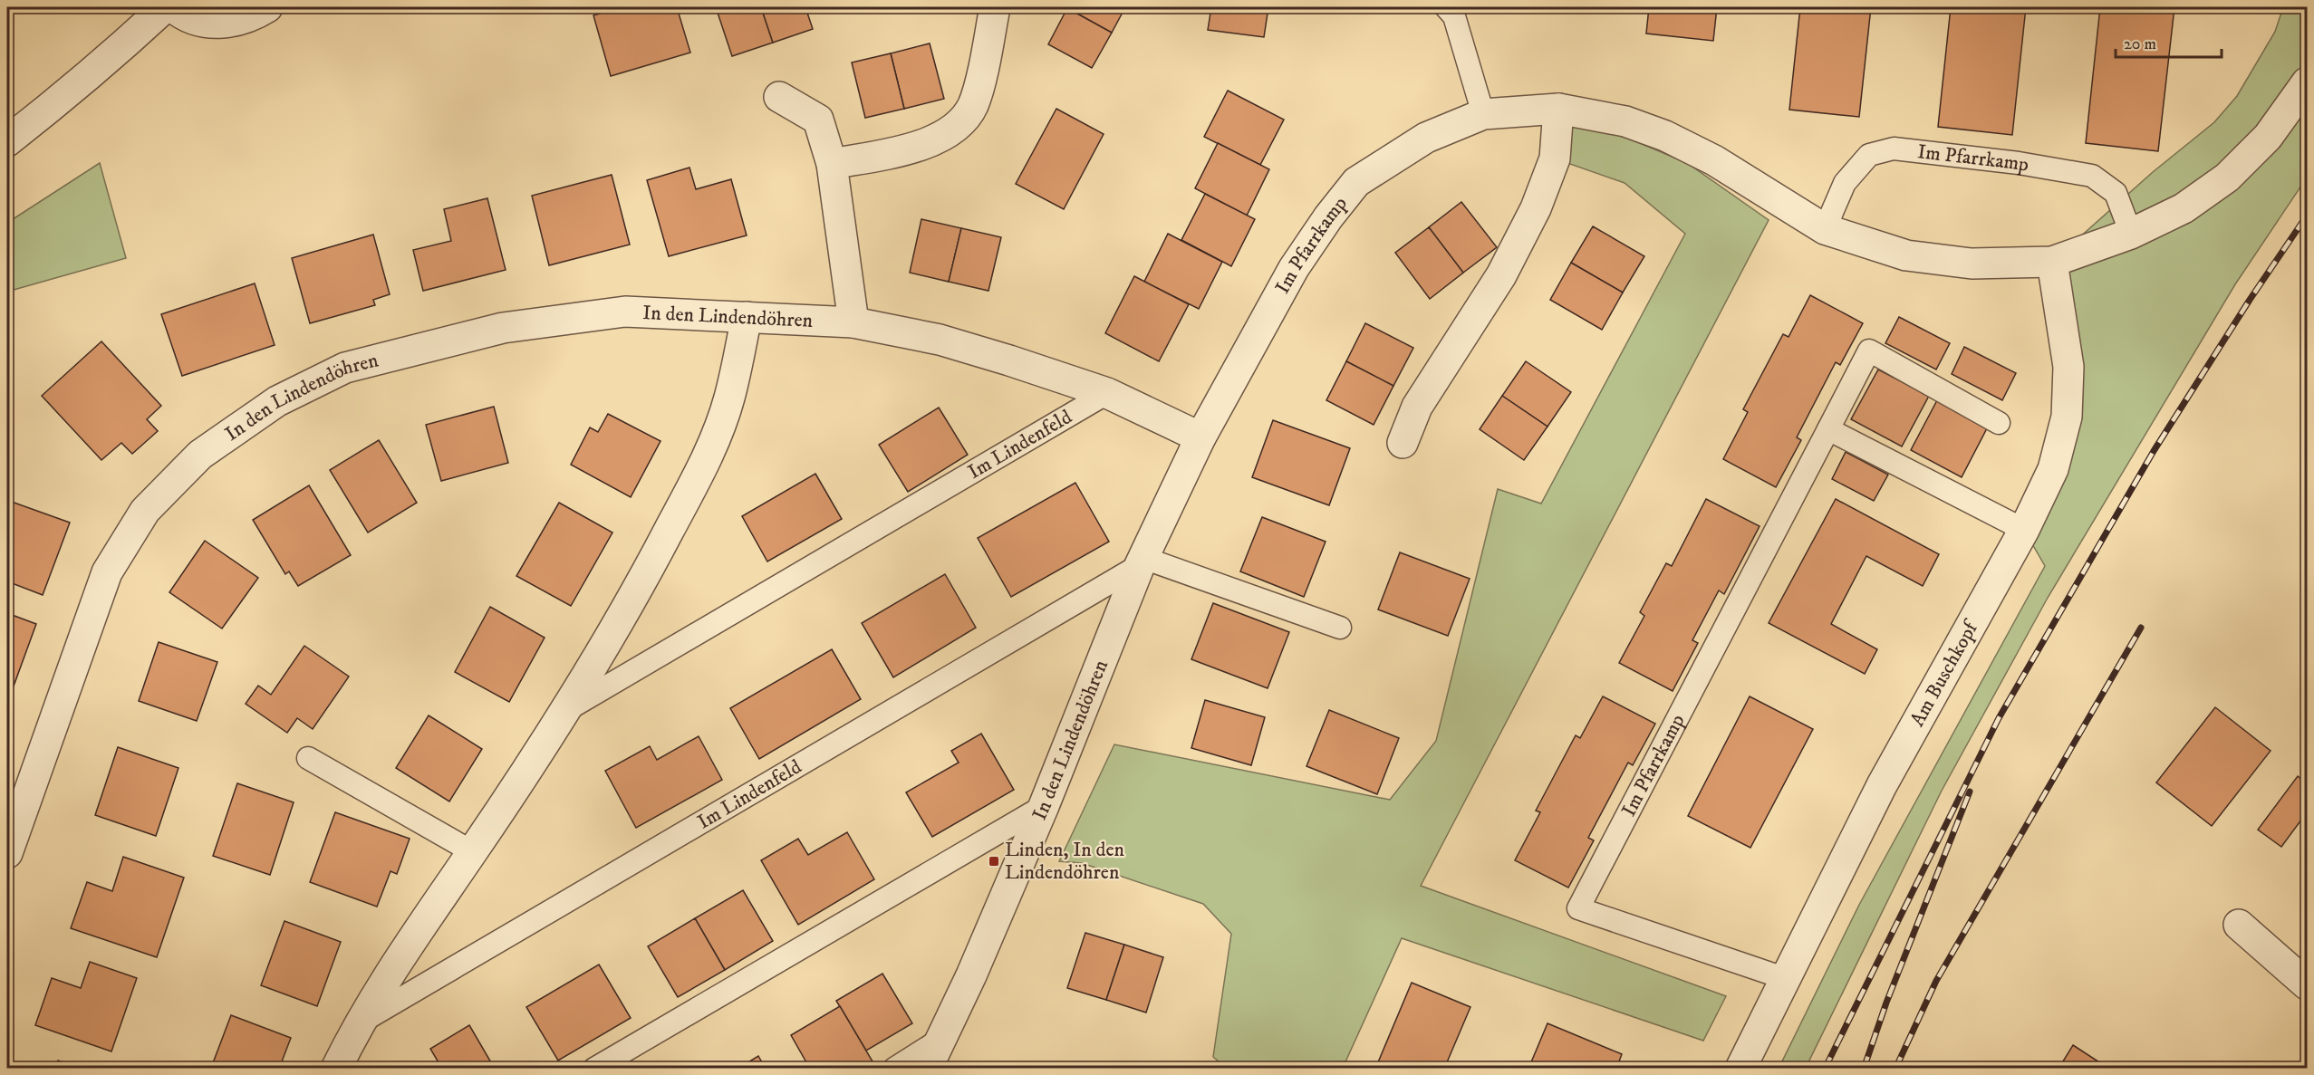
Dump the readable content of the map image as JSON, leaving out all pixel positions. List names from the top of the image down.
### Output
{
  "streets": {
    "street": [
      "Im Pfarrkamp",
      "In den Lindendöhren",
      "Im Lindenfeld",
      "Am Buschkopf"
    ]
  },
  "crossings": [
    ["Im Pfarrkamp", "In den Lindendöhren"],
    ["Im Pfarrkamp", "Am Buschkopf"],
    ["In den Lindendöhren", "Im Lindenfeld"]
  ],
  "places": {
    "transit": ["Linden, In den Lindendöhren"]
  },
  "scale_bar": "20 m"
}
